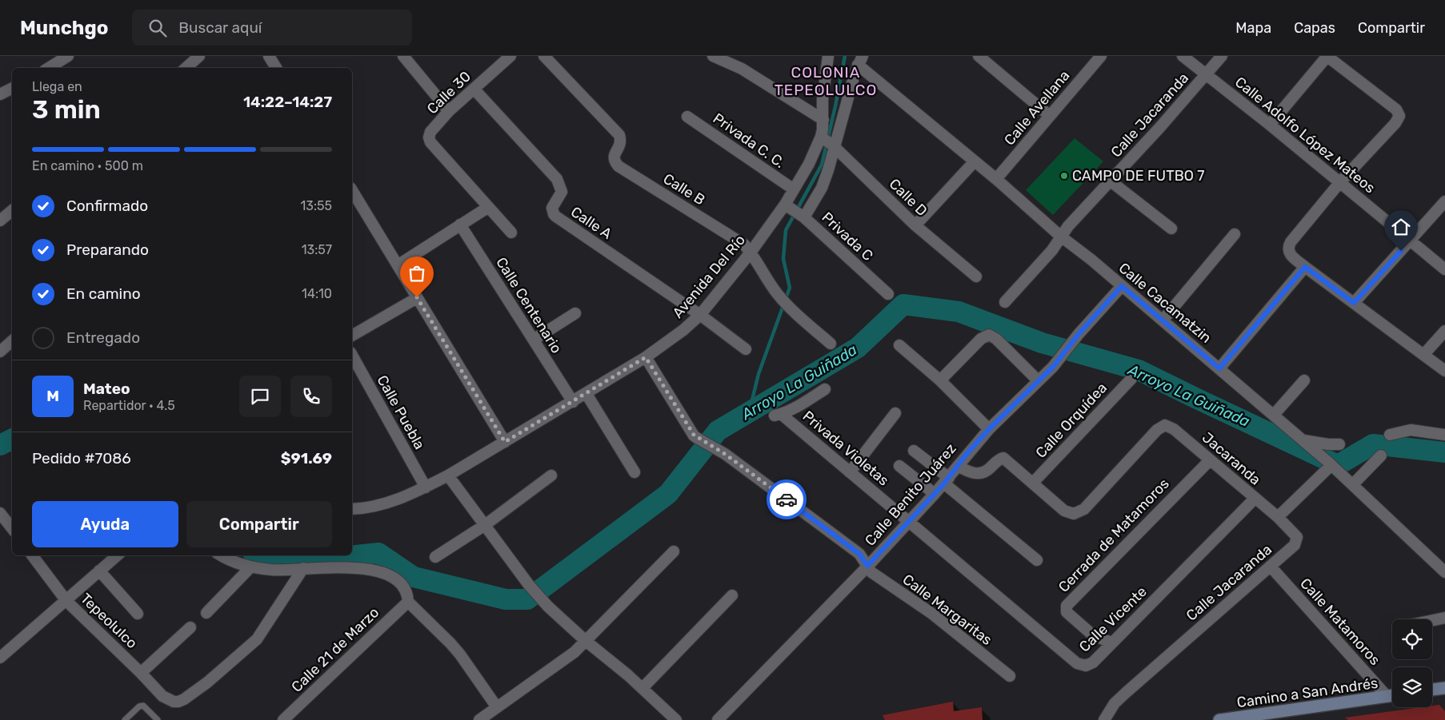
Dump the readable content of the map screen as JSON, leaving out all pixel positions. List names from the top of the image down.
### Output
{
  "streets": {
    "main road": ["Camino a San Andrés"],
    "street": [
      "Calle 30",
      "Calle Avellana",
      "Calle Jacaranda",
      "Calle Adolfo López Mateos",
      "Privada C. C.",
      "Calle B",
      "Calle D",
      "Calle A",
      "Privada C",
      "Avenida Del Río",
      "Calle Cacamatzin",
      "Calle Centenario",
      "Calle Puebla",
      "Calle Orquídea",
      "Privada Violetas",
      "Jacaranda",
      "Calle Benito Juárez",
      "Cerrada de Matamoros",
      "Calle Margaritas",
      "Calle Vicente",
      "Tepeolulco",
      "Calle Matamoros",
      "Calle 21 de Marzo"
    ]
  },
  "crossings": [
    ["Calle 30", "Calle A"],
    ["Calle Avellana", "Calle Cacamatzin"],
    ["Calle Jacaranda", "Calle Adolfo López Mateos"],
    ["Calle Jacaranda", "Calle Cacamatzin"],
    ["Calle Jacaranda", "Jacaranda"],
    ["Calle Jacaranda", "Calle Matamoros"],
    ["Privada C. C.", "Avenida Del Río"],
    ["Calle B", "Avenida Del Río"],
    ["Calle D", "Avenida Del Río"],
    ["Calle A", "Avenida Del Río"],
    ["Privada C", "Avenida Del Río"],
    ["Avenida Del Río", "Calle Centenario"],
    ["Avenida Del Río", "Calle Puebla"],
    ["Avenida Del Río", "Calle Margaritas"],
    ["Calle Cacamatzin", "Calle Benito Juárez"],
    ["Calle Orquídea", "Jacaranda"],
    ["Privada Violetas", "Calle Benito Juárez"],
    ["Privada Violetas", "Calle Vicente"],
    ["Jacaranda", "Cerrada de Matamoros"],
    ["Jacaranda", "Calle Vicente"],
    ["Calle Benito Juárez", "Calle Margaritas"],
    ["Calle Benito Juárez", "Calle Vicente"],
    ["Cerrada de Matamoros", "Calle Vicente"]
  ],
  "districts": ["COLONIA TEPEOLULCO"],
  "water": ["Arroyo La Guiñada"],
  "places": ["CAMPO DE FUTBO 7"],
  "page": {
    "header": "Munchgo",
    "search": "Buscar aquí",
    "nav": ["Mapa", "Capas", "Compartir"],
    "heading": ["3 min", "Llega en", "14:22–14:27"],
    "panel": [
      "Mateo",
      "Repartidor · 4.5",
      "Pedido #7086",
      "$91.69"
    ],
    "bar": "En camino · 500 m",
    "list": [
      ["Confirmado", "13:55"],
      ["Preparando", "13:57"],
      ["En camino", "14:10"],
      "Entregado"
    ],
    "round": "M",
    "buttons": ["Ayuda", "Compartir"]
  }
}
